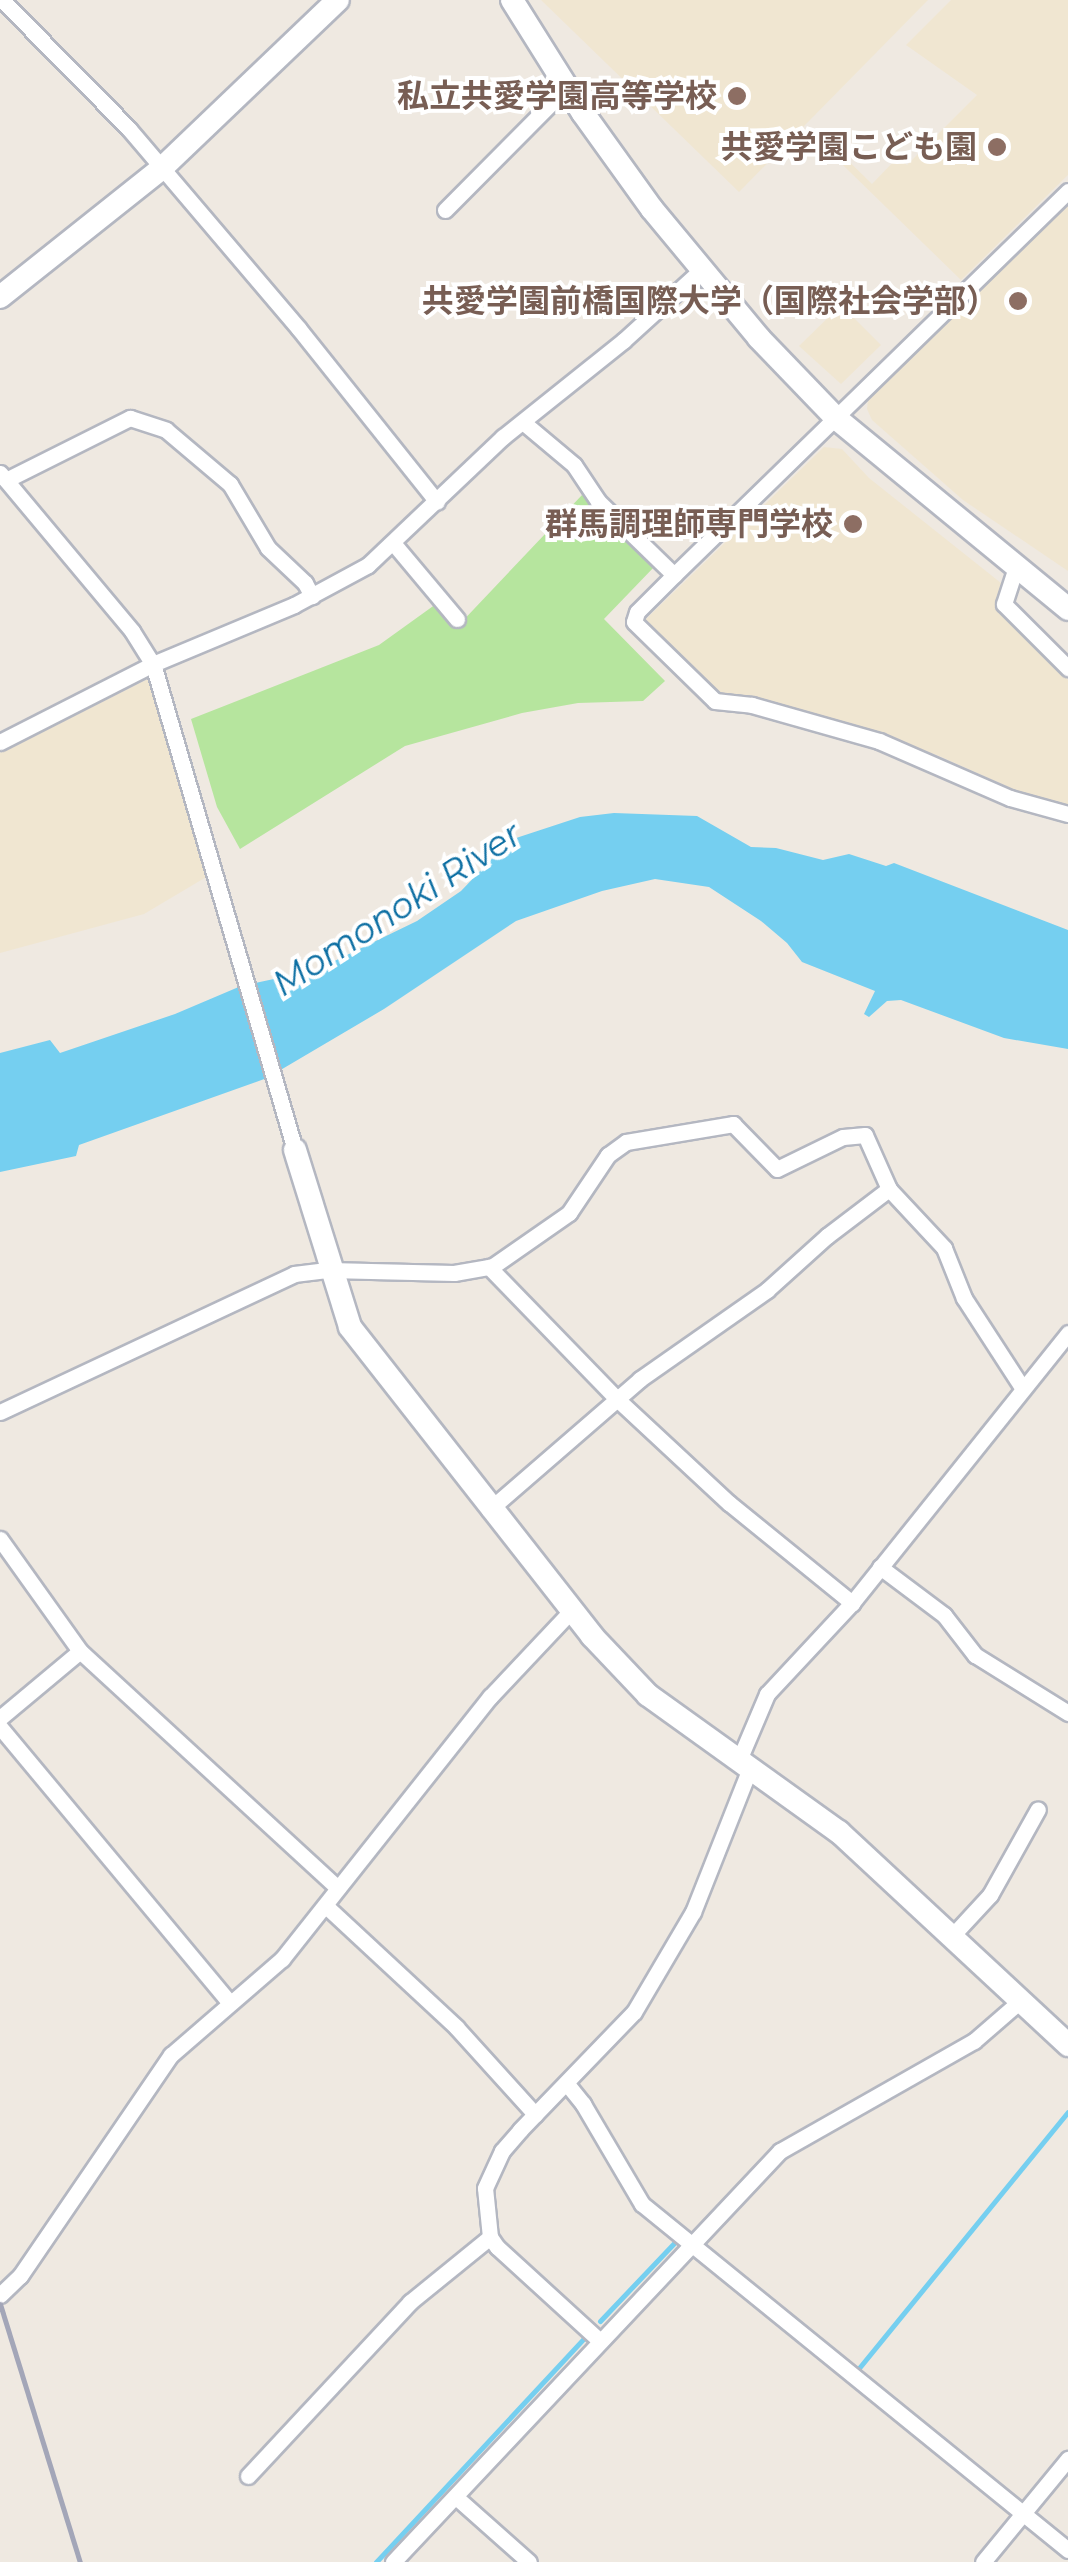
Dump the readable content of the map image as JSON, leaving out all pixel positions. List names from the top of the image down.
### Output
{
  "water": ["Momonoki River"],
  "places": [
    "私立共愛学園高等学校",
    "共愛学園こども園",
    "共愛学園前橋国際大学（国際社会学部）",
    "群馬調理師専門学校"
  ]
}
